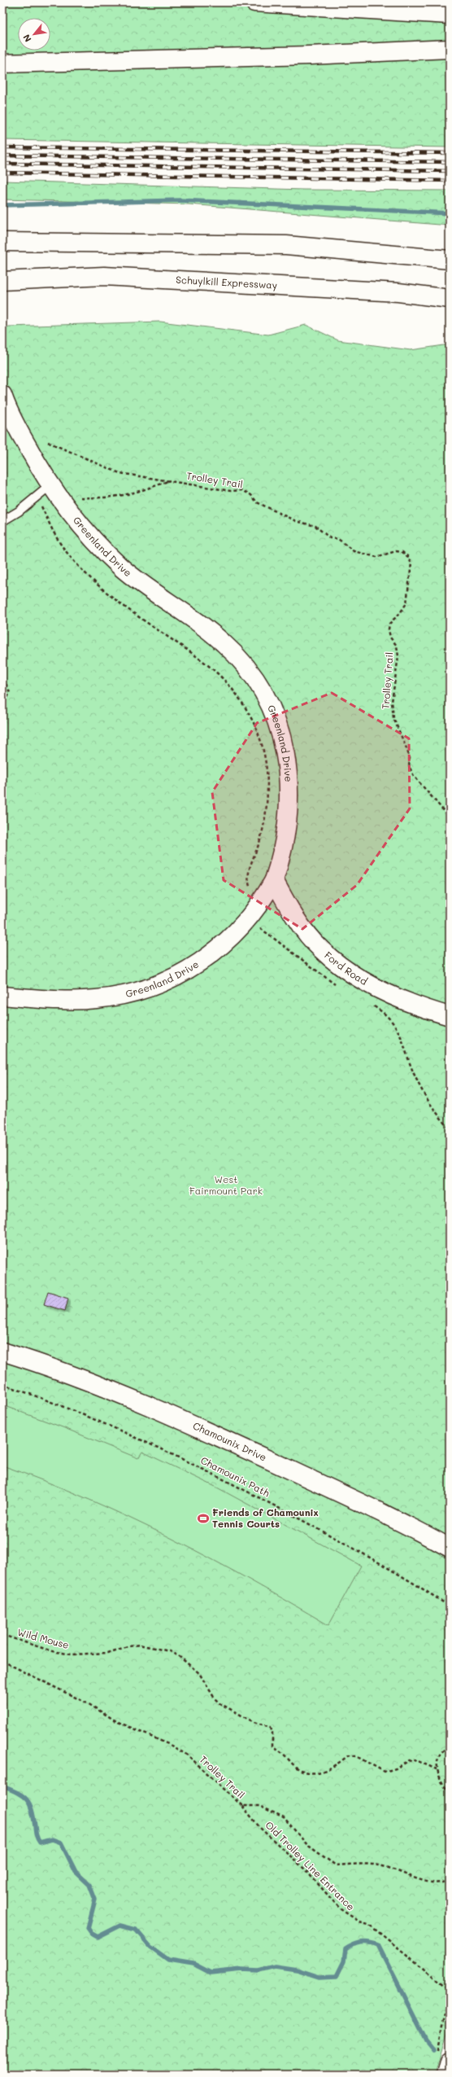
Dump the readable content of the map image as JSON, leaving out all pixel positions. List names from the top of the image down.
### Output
{
  "streets": {
    "main road": [
      "Schuylkill Expressway",
      "Greenland Drive",
      "Ford Road",
      "Chamounix Drive"
    ],
    "path": [
      "Trolley Trail",
      "Chamounix Path",
      "Wild Mouse",
      "Old Trolley Line Entrance"
    ]
  },
  "crossings": [
    ["Trolley Trail", "Old Trolley Line Entrance"],
    ["Greenland Drive", "Ford Road"]
  ],
  "parks": ["West Fairmount Park"],
  "places": {
    "sports": ["Friends of Chamounix Tennis Courts"]
  },
  "north": "bottom left"
}
